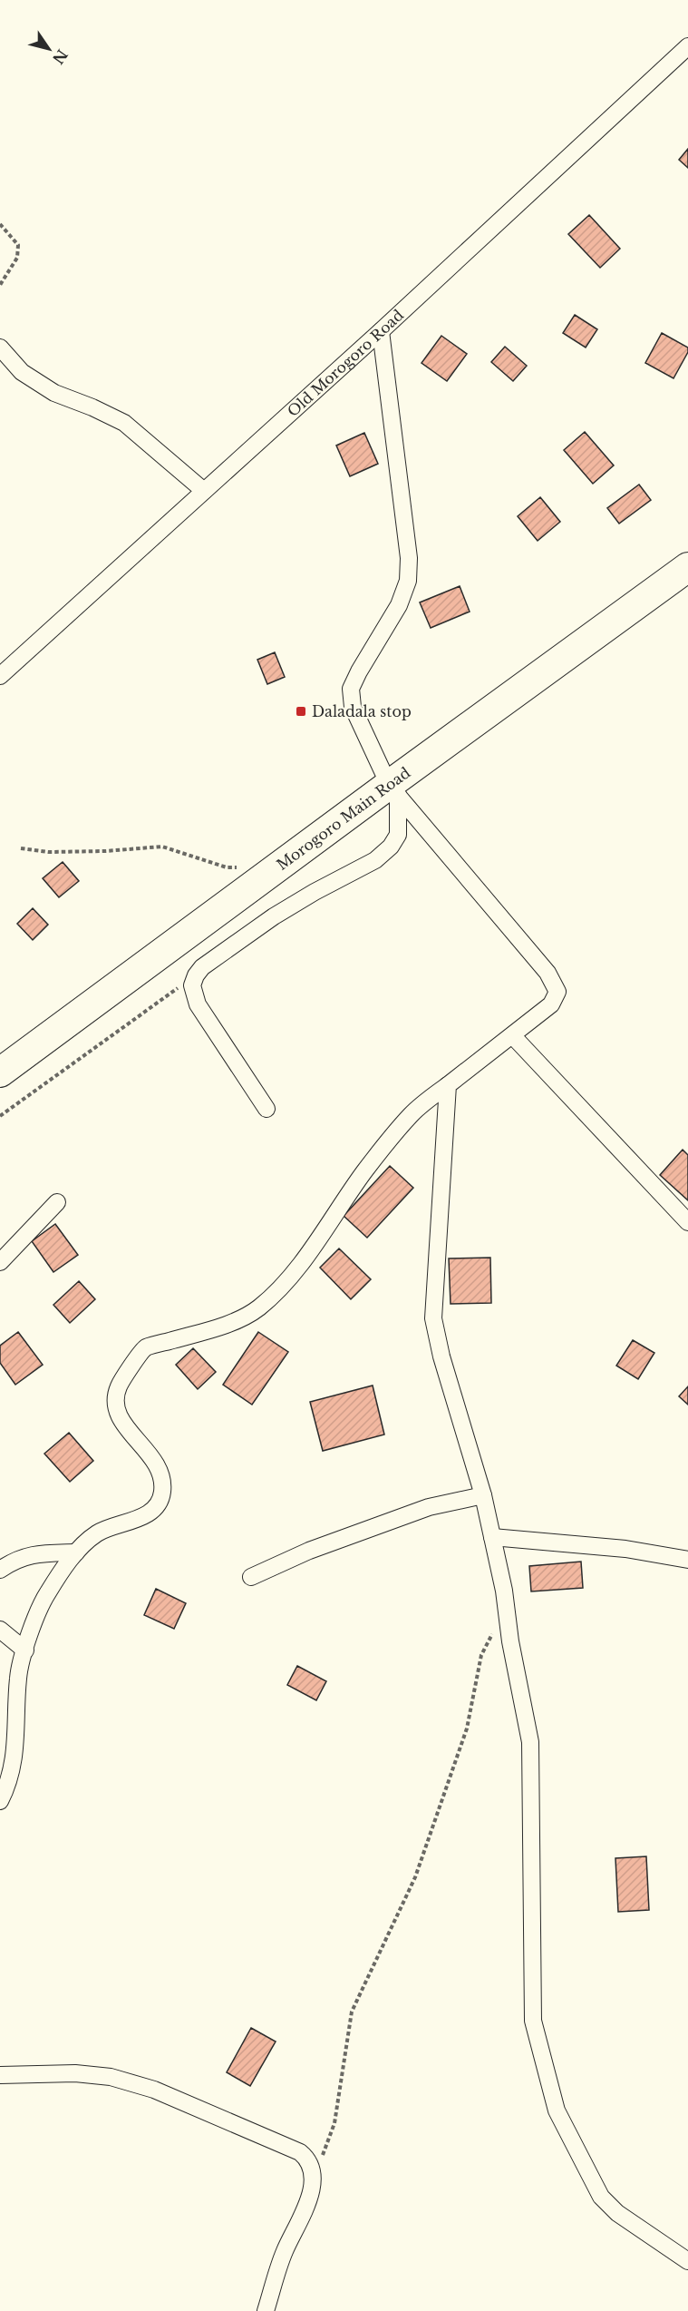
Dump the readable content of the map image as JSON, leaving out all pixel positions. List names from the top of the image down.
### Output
{
  "streets": {
    "highway": ["Morogoro Main Road"],
    "street": ["Old Morogoro Road"]
  },
  "places": {
    "transit": ["Daladala stop"]
  },
  "north": "bottom right"
}
